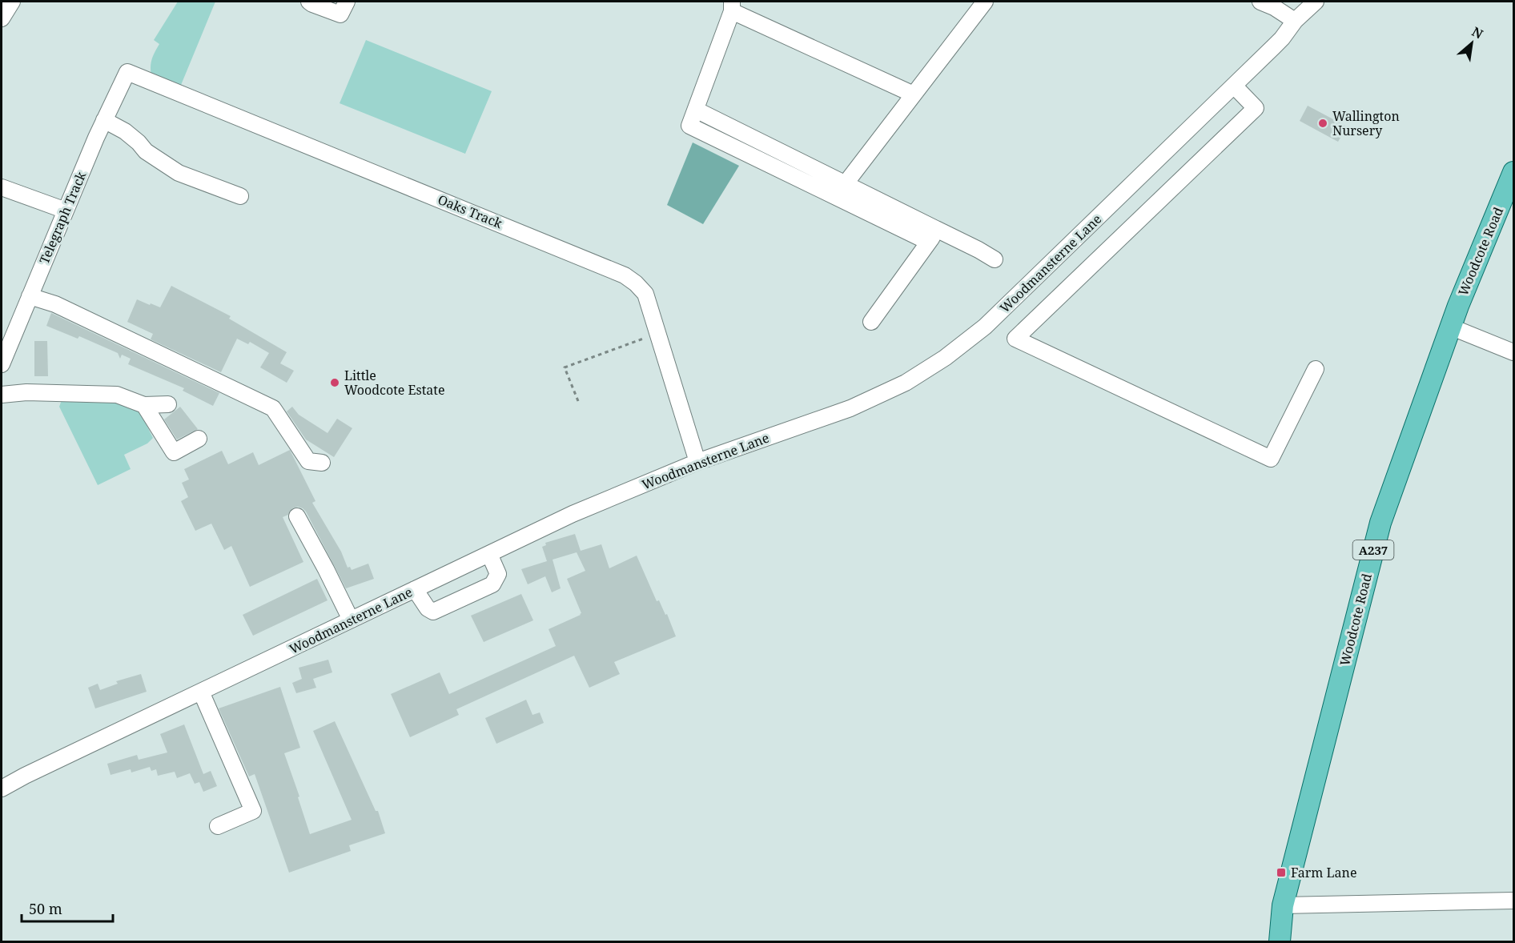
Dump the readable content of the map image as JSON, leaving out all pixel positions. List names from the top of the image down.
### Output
{
  "streets": {
    "main road": ["Woodcote Road", "A237"],
    "street": ["Oaks Track", "Telegraph Track", "Woodmansterne Lane"]
  },
  "crossings": [
    ["Oaks Track", "Telegraph Track"],
    ["Oaks Track", "Woodmansterne Lane"]
  ],
  "places": {
    "other": ["Wallington Nursery", "Little Woodcote Estate"],
    "transit": ["Farm Lane"]
  },
  "scale_bar": "50 m",
  "north": "top right"
}
